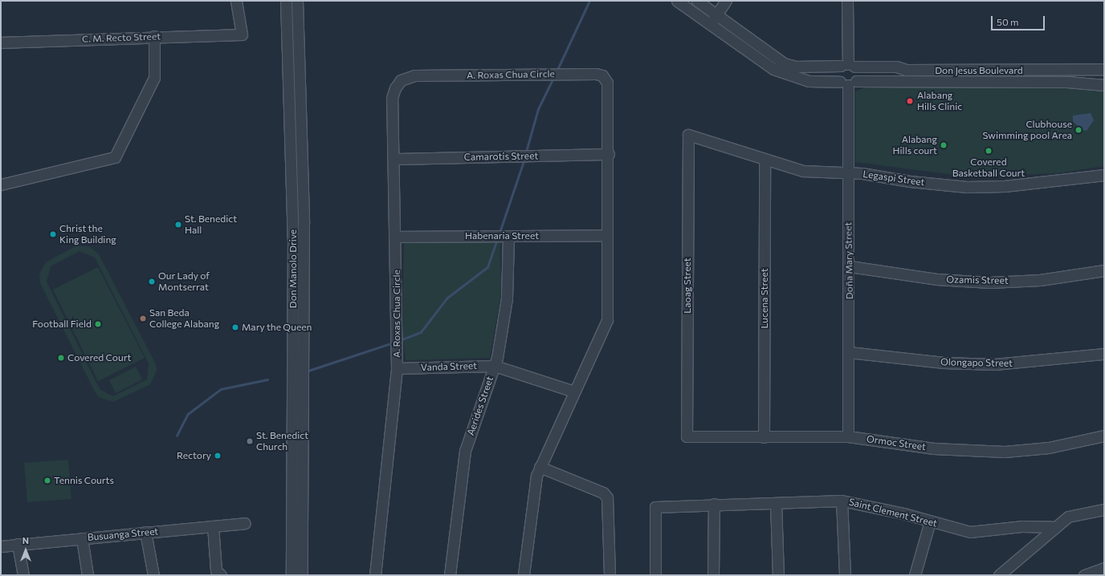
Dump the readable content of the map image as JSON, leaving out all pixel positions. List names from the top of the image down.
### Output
{
  "streets": {
    "street": [
      "C. M. Recto Street",
      "Don Jesus Boulevard",
      "A. Roxas Chua Circle",
      "Camarotis Street",
      "Legaspi Street",
      "Habenaria Street",
      "Doña Mary Street",
      "Don Manolo Drive",
      "Ozamis Street",
      "Laoag Street",
      "Lucena Street",
      "Olongapo Street",
      "Vanda Street",
      "Aerides Street",
      "Ormoc Street",
      "Saint Clement Street",
      "Busuanga Street"
    ]
  },
  "crossings": [
    ["Don Jesus Boulevard", "Doña Mary Street"],
    ["A. Roxas Chua Circle", "Camarotis Street"],
    ["A. Roxas Chua Circle", "Habenaria Street"],
    ["A. Roxas Chua Circle", "Vanda Street"],
    ["Legaspi Street", "Doña Mary Street"],
    ["Legaspi Street", "Laoag Street"],
    ["Legaspi Street", "Lucena Street"],
    ["Habenaria Street", "Aerides Street"],
    ["Doña Mary Street", "Ozamis Street"],
    ["Doña Mary Street", "Olongapo Street"],
    ["Doña Mary Street", "Ormoc Street"],
    ["Laoag Street", "Ormoc Street"],
    ["Lucena Street", "Ormoc Street"],
    ["Vanda Street", "Aerides Street"]
  ],
  "places": [
    "Alabang Hills Clinic",
    "Clubhouse Swimming pool Area",
    "Alabang Hills court",
    "Covered Basketball Court",
    "St. Benedict Hall",
    "Christ the King Building",
    "Our Lady of Montserrat",
    "San Beda College Alabang",
    "Football Field",
    "Mary the Queen",
    "Covered Court",
    "St. Benedict Church",
    "Rectory",
    "Tennis Courts"
  ],
  "scale_bar": "50 m",
  "north": "top"
}
